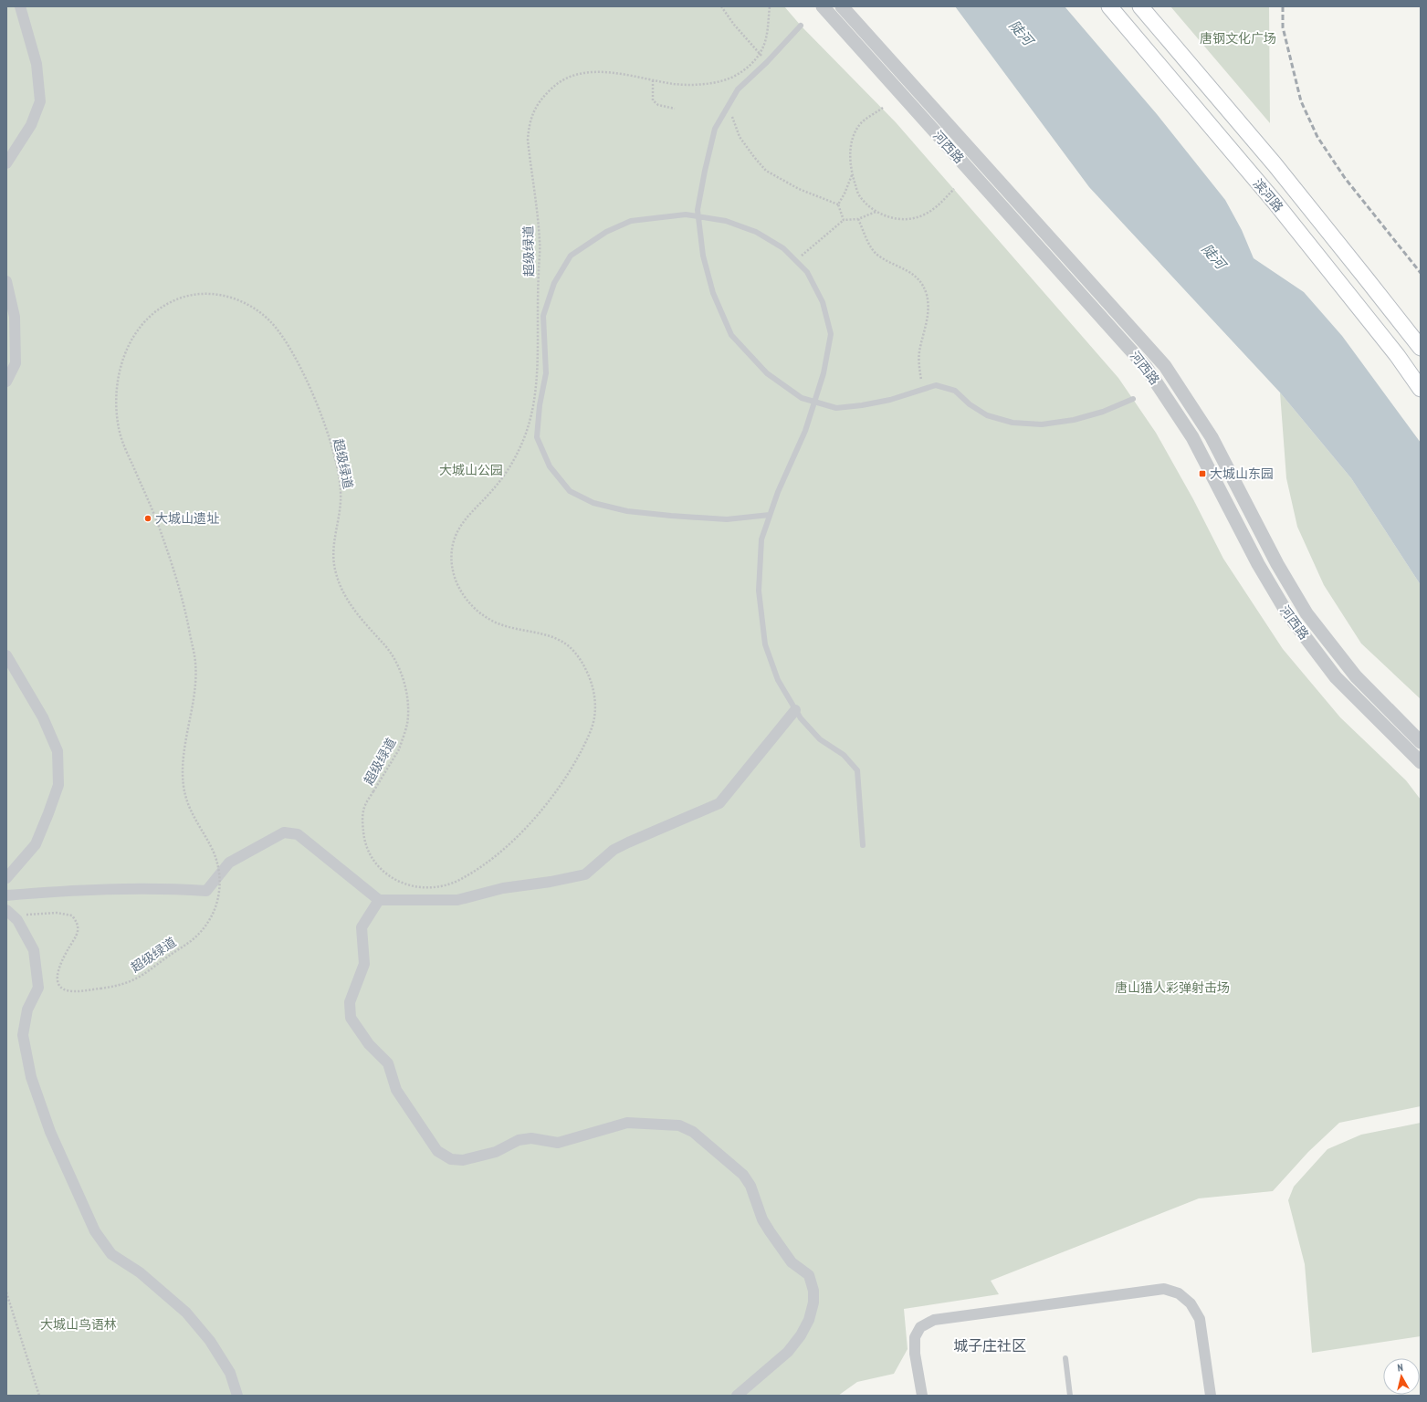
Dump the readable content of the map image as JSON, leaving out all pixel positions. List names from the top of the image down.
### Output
{
  "streets": {
    "main road": ["滨河路"],
    "street": ["河西路"],
    "path": ["超级绿道"]
  },
  "districts": ["城子庄社区"],
  "water": ["陡河"],
  "parks": [
    "唐钢文化广场",
    "大城山公园",
    "唐山猎人彩弹射击场",
    "大城山鸟语林"
  ],
  "places": {
    "transit": ["大城山东园"],
    "other": ["大城山遗址"]
  },
  "north": "top"
}
